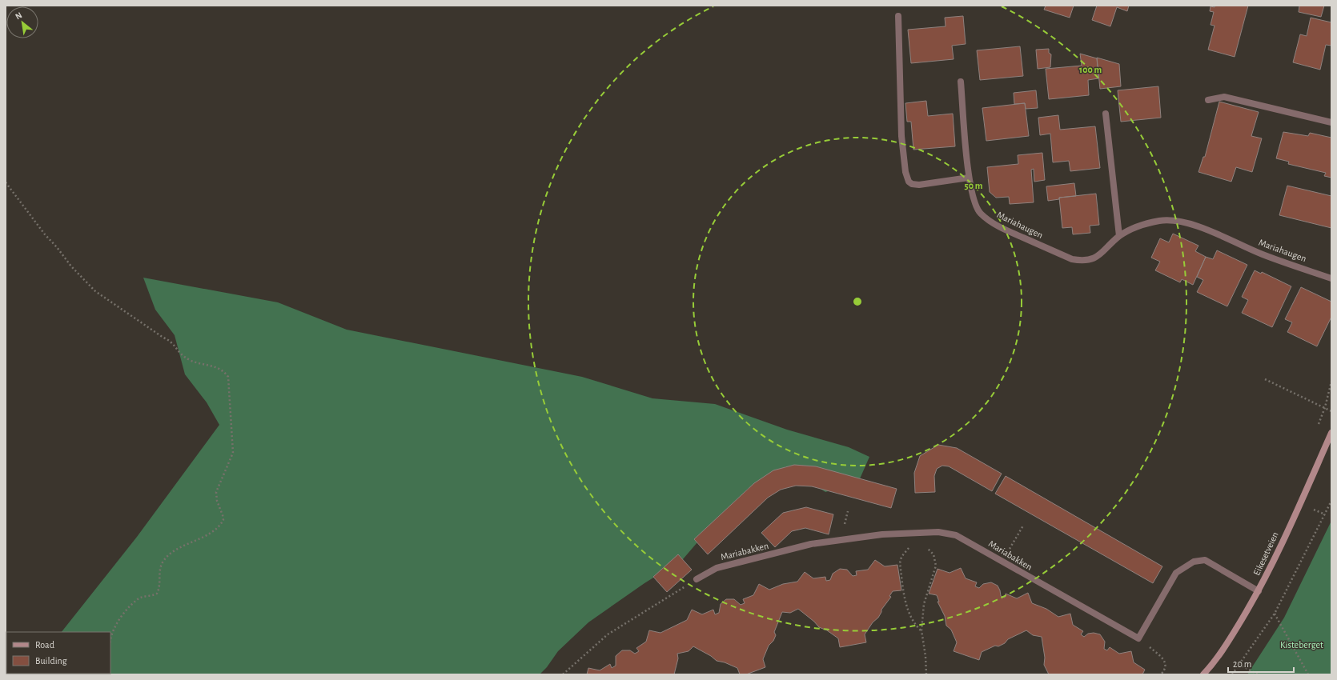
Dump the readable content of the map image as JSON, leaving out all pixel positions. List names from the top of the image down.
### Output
{
  "streets": {
    "main road": ["Eikesetveien"],
    "street": ["Mariahaugen", "Mariabakken"]
  },
  "parks": ["Kisteberget"],
  "legend": ["Road", "Building"],
  "scale_bar": "20 m",
  "north": "top left",
  "rings": ["100 m", "50 m"]
}
